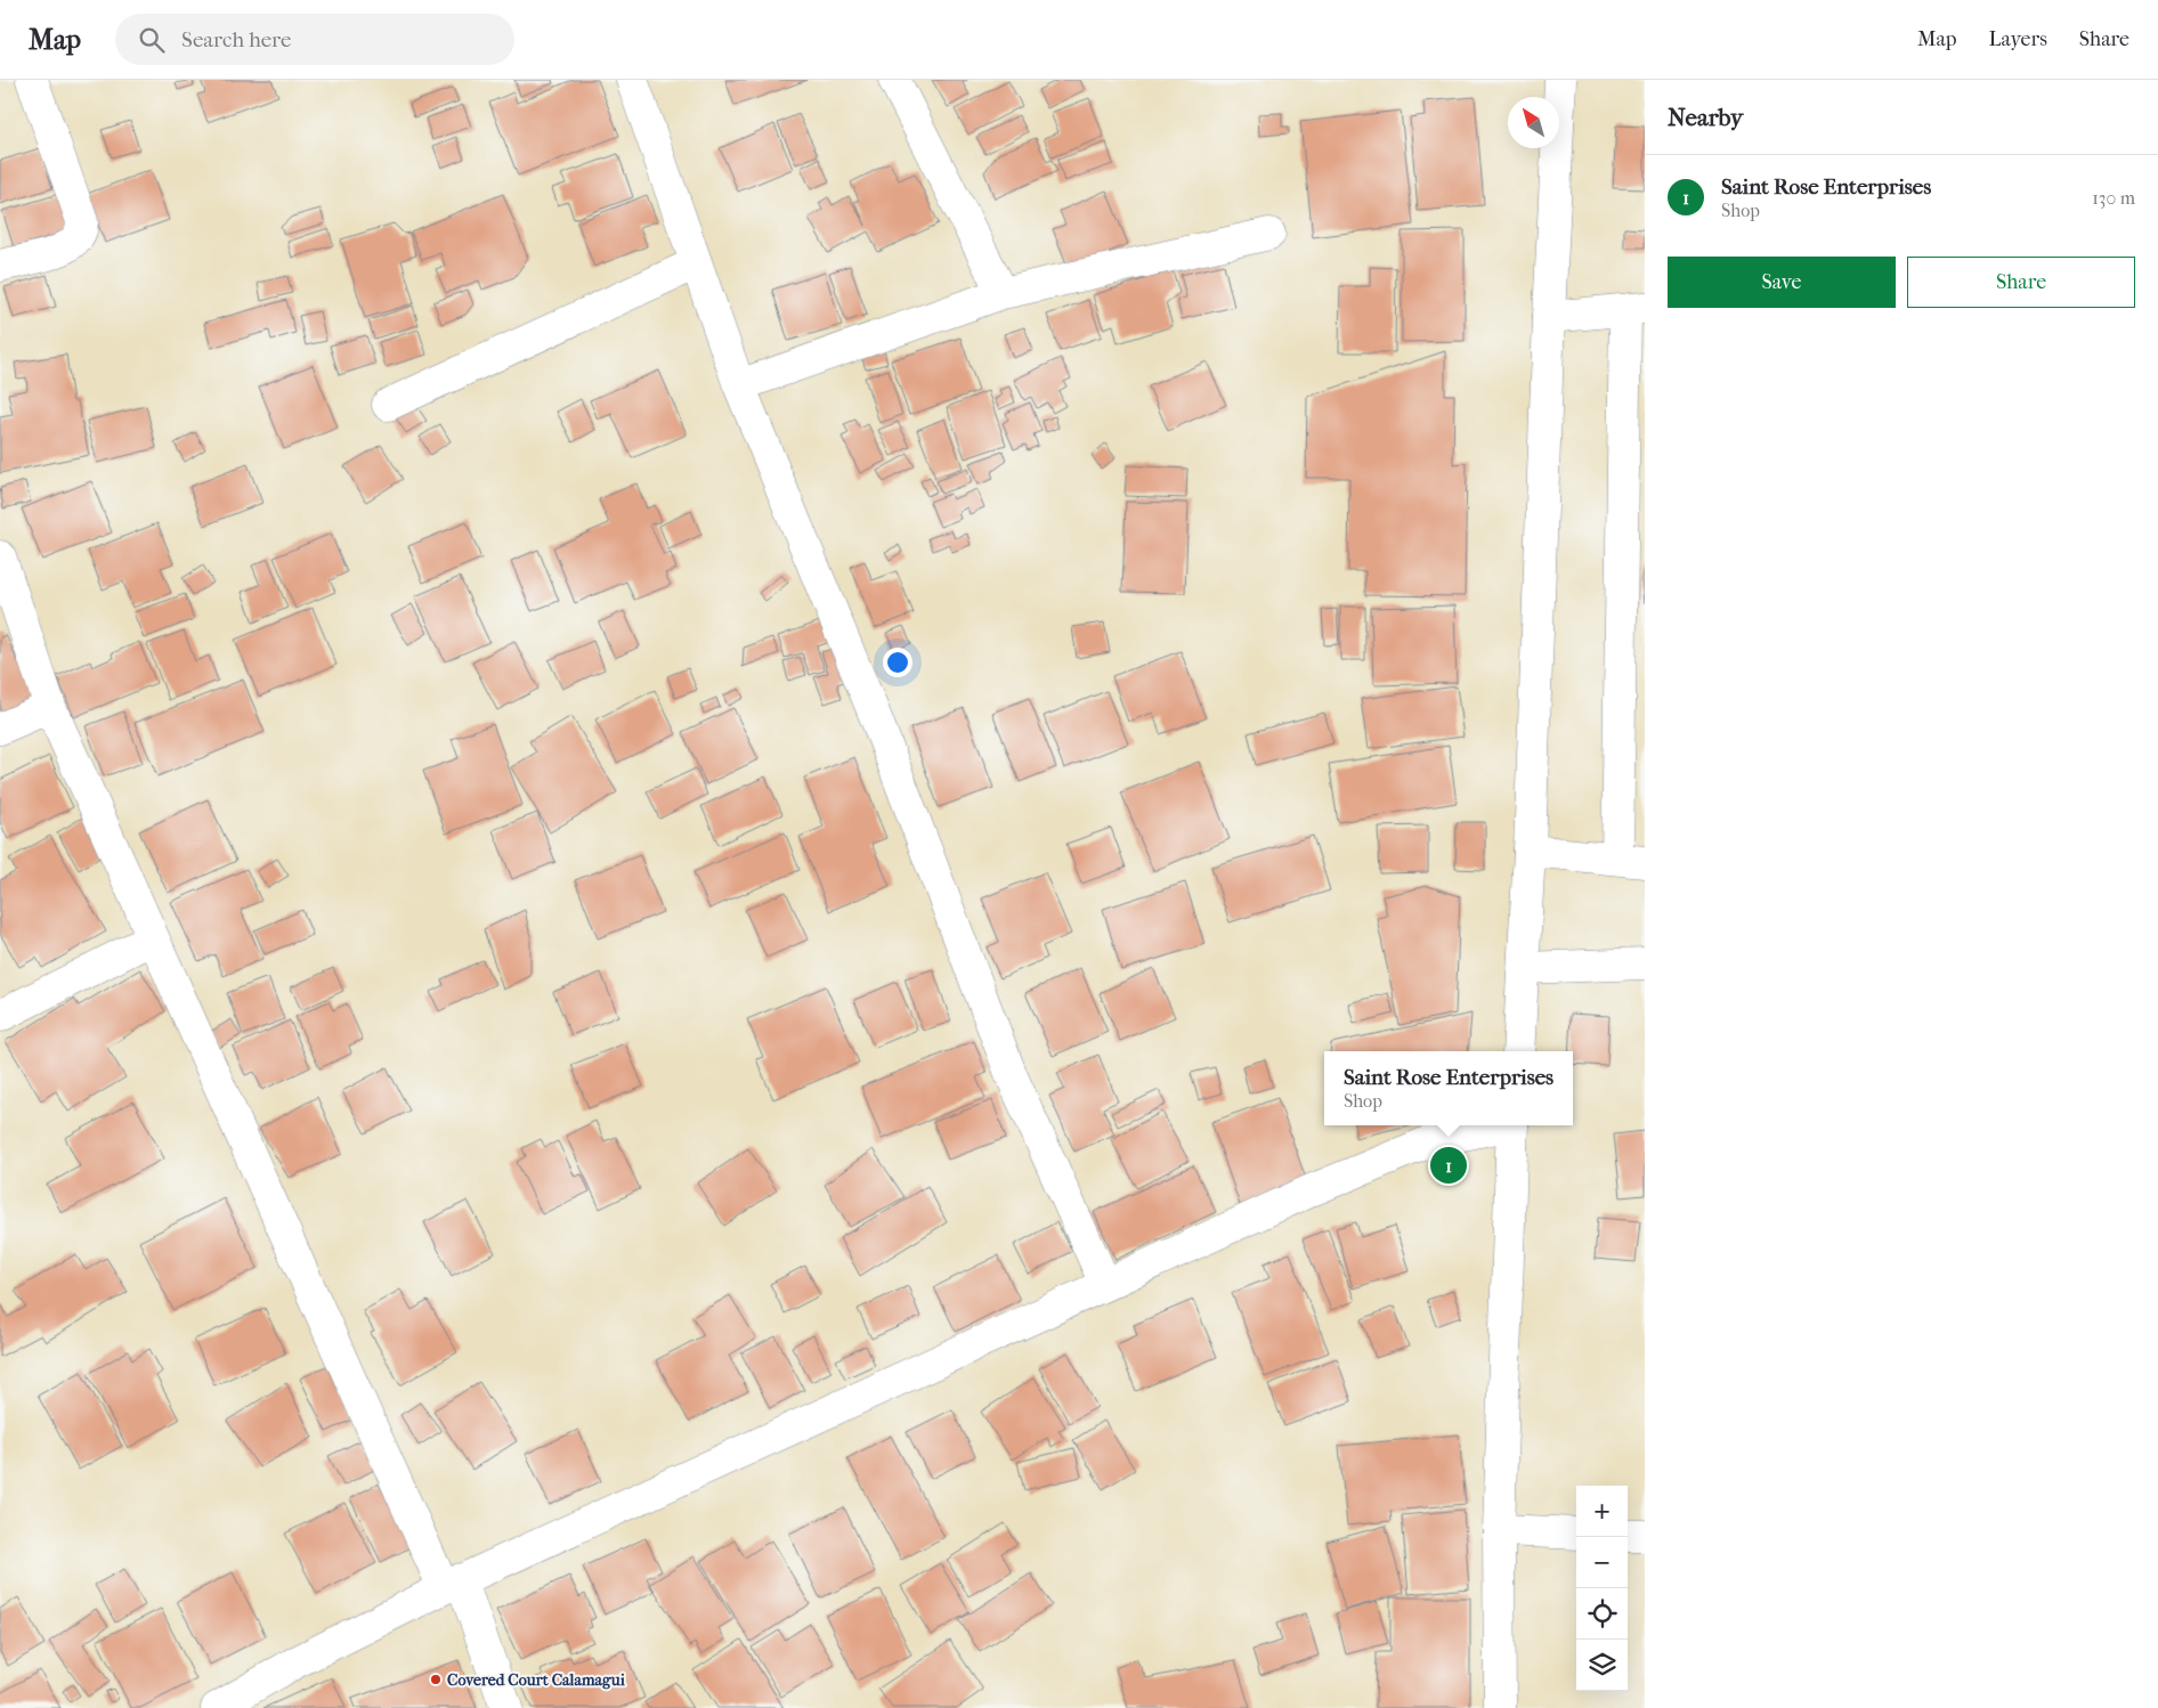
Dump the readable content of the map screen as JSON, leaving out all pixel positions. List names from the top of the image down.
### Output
{
  "places": ["Covered Court Calamagui"],
  "north": "top left",
  "page": {
    "header": "Map",
    "search": "Search here",
    "nav": ["Map", "Layers", "Share"],
    "heading": "Nearby",
    "list": [
      {
        "mark": "1",
        "name": "Saint Rose Enterprises",
        "note": "Shop",
        "value": "130 m"
      }
    ],
    "buttons": ["Save", "Share"],
    "popup": ["Saint Rose Enterprises", "Shop"],
    "pins": "1",
    "map_buttons": ["+", "−"]
  }
}
